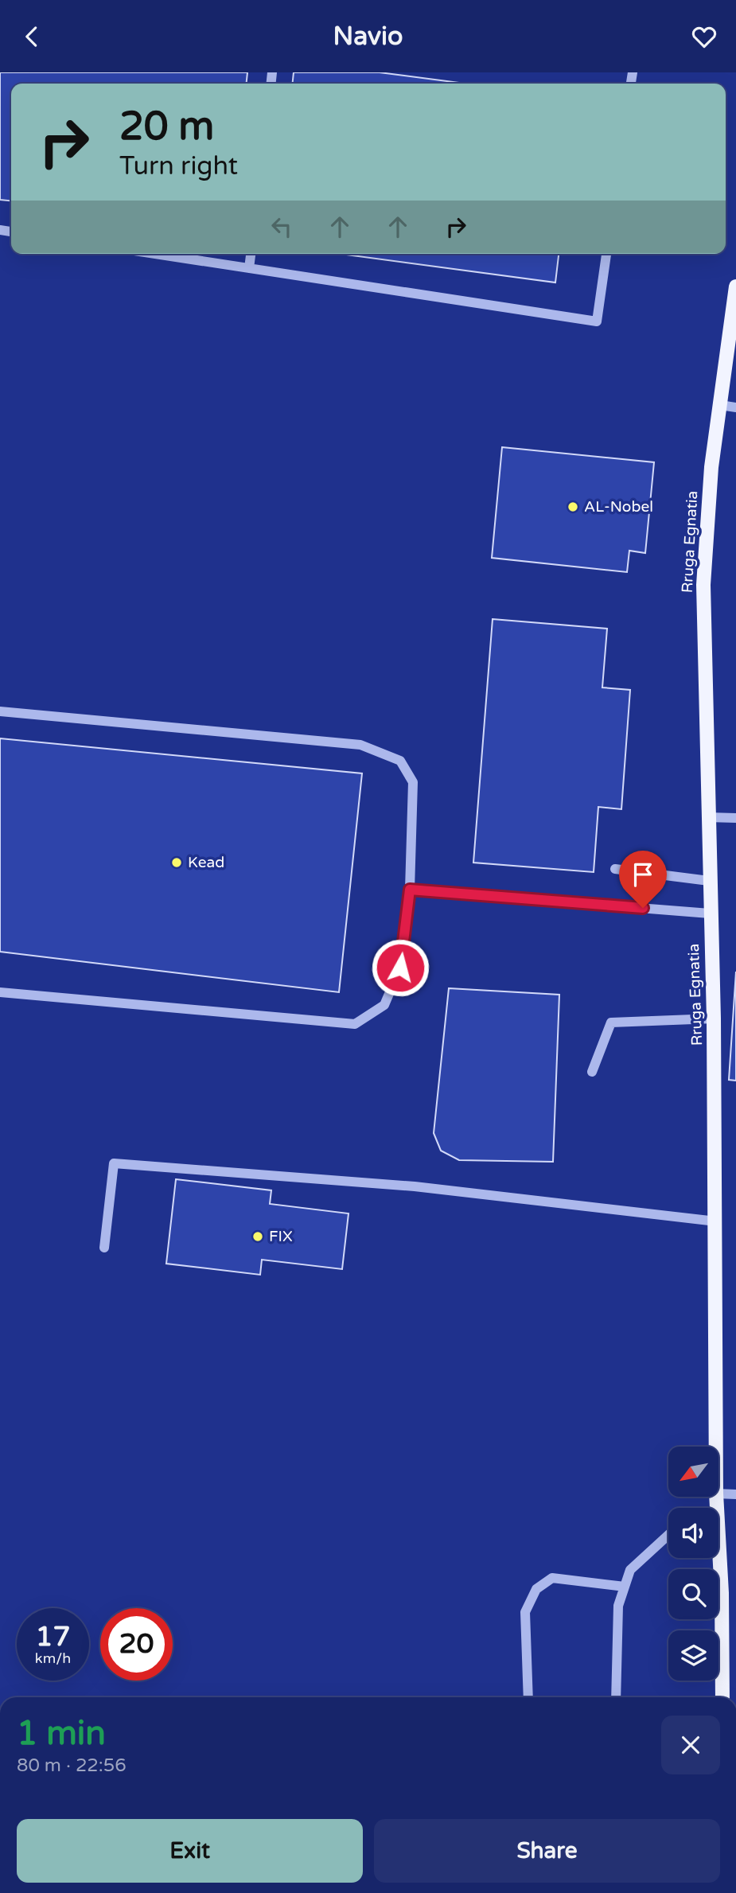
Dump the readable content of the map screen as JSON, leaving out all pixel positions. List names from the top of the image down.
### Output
{
  "streets": {
    "main road": ["Rruga Egnatia"]
  },
  "places": ["AL-Nobel", "Kead", "FIX"],
  "north": "bottom left",
  "page": {
    "header": "Navio",
    "turn": ["20 m", "Turn right"],
    "speed": "17 km/h",
    "limit": "20",
    "heading": ["1 min", "80 m · 22:56"],
    "buttons": ["Exit", "Share"]
  }
}
